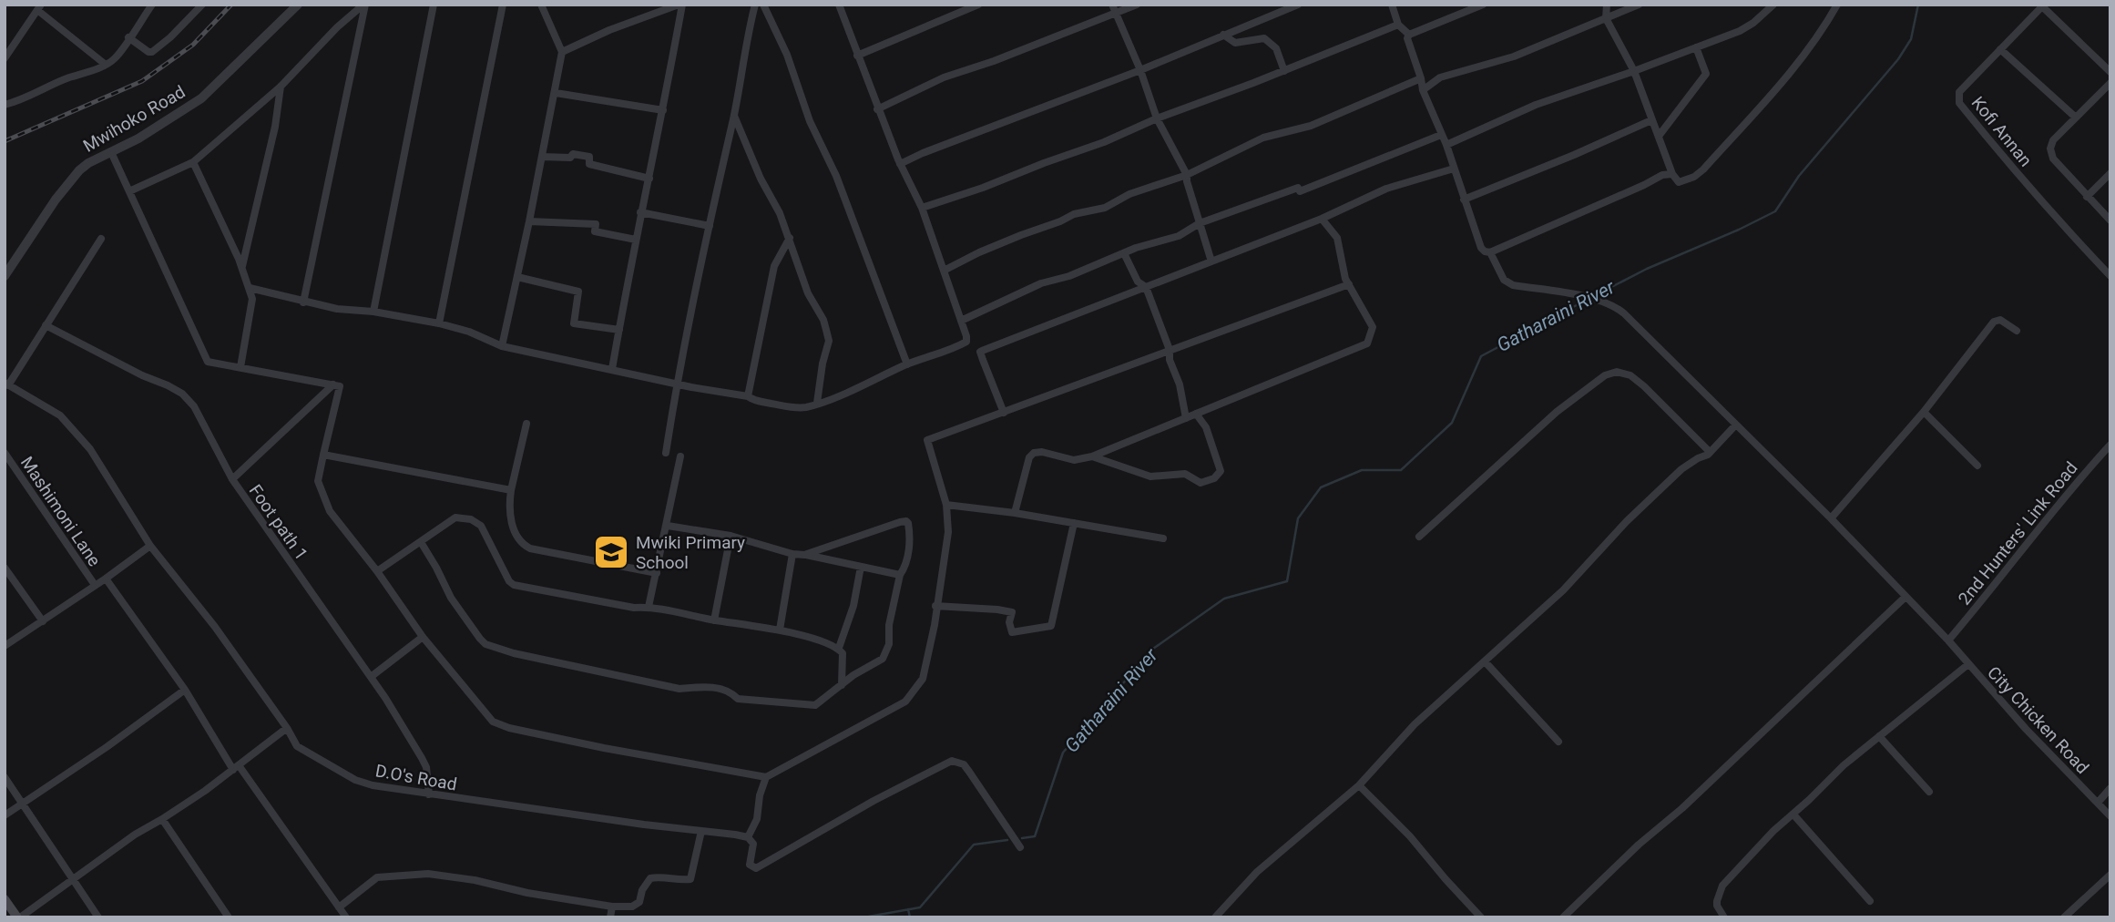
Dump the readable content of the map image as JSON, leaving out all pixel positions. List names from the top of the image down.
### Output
{
  "streets": {
    "street": [
      "Mwihoko Road",
      "Kofi Annan",
      "Mashimoni Lane",
      "Foot path 1",
      "2nd Hunters' Link Road",
      "City Chicken Road",
      "D.O's Road"
    ]
  },
  "crossings": [
    ["Foot path 1", "D.O's Road"],
    ["2nd Hunters' Link Road", "City Chicken Road"]
  ],
  "water": ["Gatharaini River"],
  "places": {
    "school or university": ["Mwiki Primary School"]
  }
}
